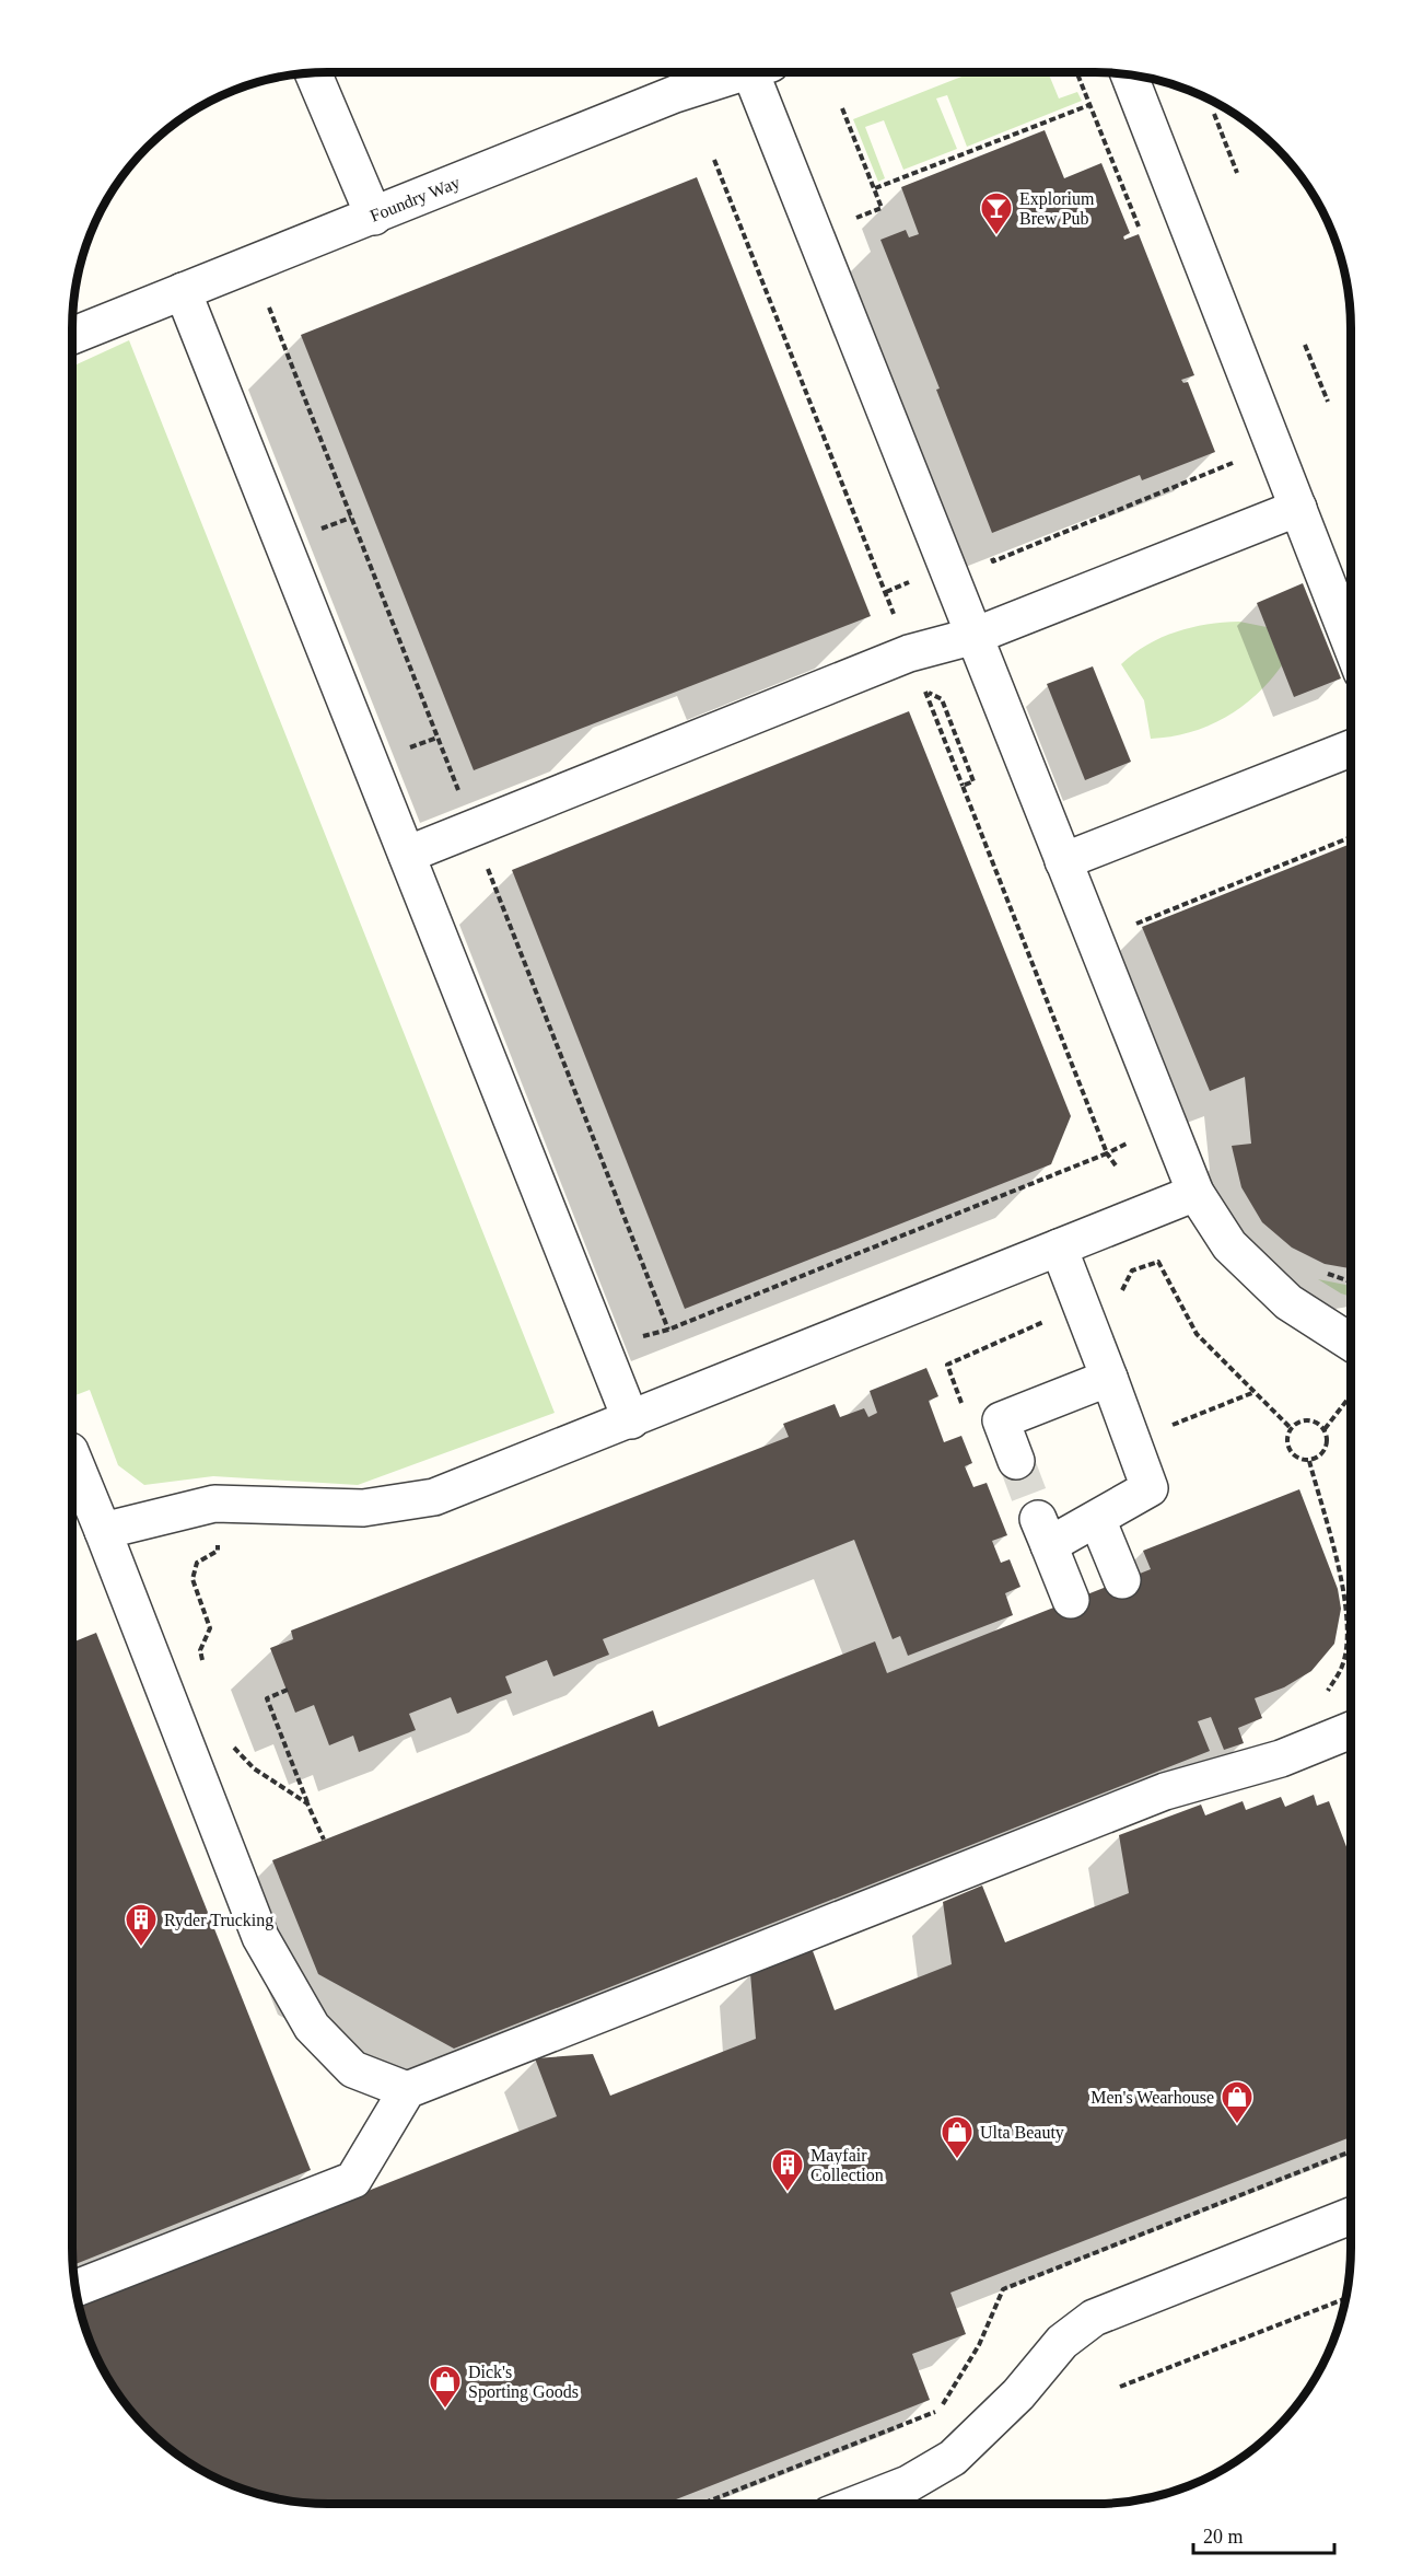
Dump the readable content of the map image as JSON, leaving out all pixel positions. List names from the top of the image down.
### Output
{
  "streets": {
    "street": ["Foundry Way"]
  },
  "places": {
    "bar": ["Explorium Brew Pub"],
    "building": ["Ryder Trucking", "Mayfair Collection"],
    "shop": ["Men's Wearhouse", "Ulta Beauty", "Dick's Sporting Goods"]
  },
  "scale_bar": "20 m"
}
